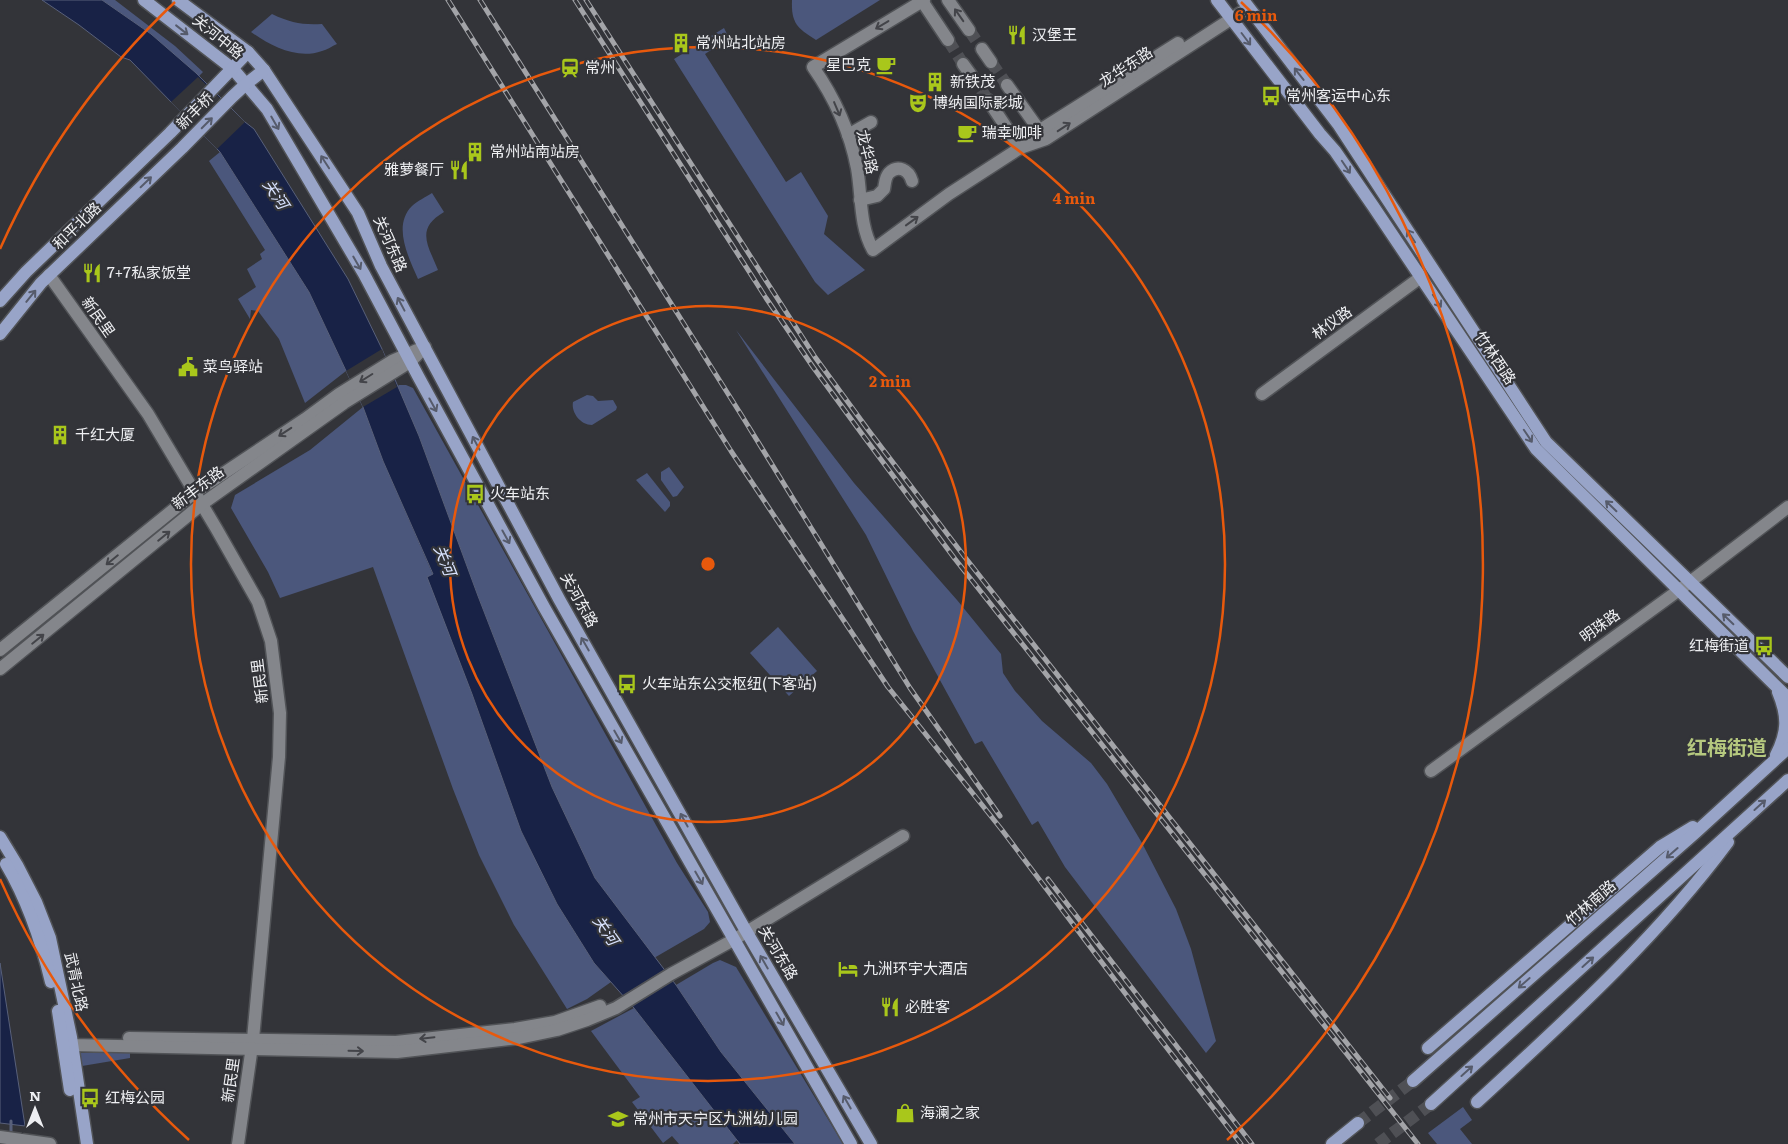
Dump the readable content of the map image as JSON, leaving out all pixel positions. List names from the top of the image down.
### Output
{
  "streets": {
    "main road": [
      "关河中路",
      "新丰桥",
      "和平北路",
      "关河东路",
      "竹林西路",
      "竹林南路",
      "武青北路"
    ],
    "street": [
      "龙华东路",
      "龙华路",
      "新民里",
      "林仪路",
      "新丰东路",
      "明珠路"
    ]
  },
  "crossings": [
    ["关河中路", "新丰桥"],
    ["关河中路", "关河东路"],
    ["龙华东路", "龙华路"],
    ["龙华东路", "竹林西路"],
    ["新丰桥", "和平北路"],
    ["新丰桥", "关河东路"],
    ["和平北路", "新民里"],
    ["新民里", "新丰东路"],
    ["林仪路", "竹林西路"],
    ["竹林西路", "明珠路"]
  ],
  "one_way": ["龙华东路"],
  "districts": ["红梅街道"],
  "water": ["关河"],
  "places": {
    "restaurant": [
      "汉堡王",
      "雅萝餐厅",
      "7+7私家饭堂",
      "必胜客"
    ],
    "building": [
      "常州站北站房",
      "新铁茂",
      "常州站南站房",
      "千红大厦"
    ],
    "cafe": ["星巴克", "瑞幸咖啡"],
    "station": ["常州"],
    "bus stop": [
      "常州客运中心东",
      "火车站东",
      "红梅街道",
      "火车站东公交枢纽(下客站)",
      "红梅公园"
    ],
    "theatre": ["博纳国际影城"],
    "public building": ["菜鸟驿站"],
    "hotel": ["九洲环宇大酒店"],
    "shop": ["海澜之家"],
    "school or university": ["常州市天宁区九洲幼儿园"]
  },
  "north": "top",
  "rings": ["6 min", "4 min", "2 min"]
}
